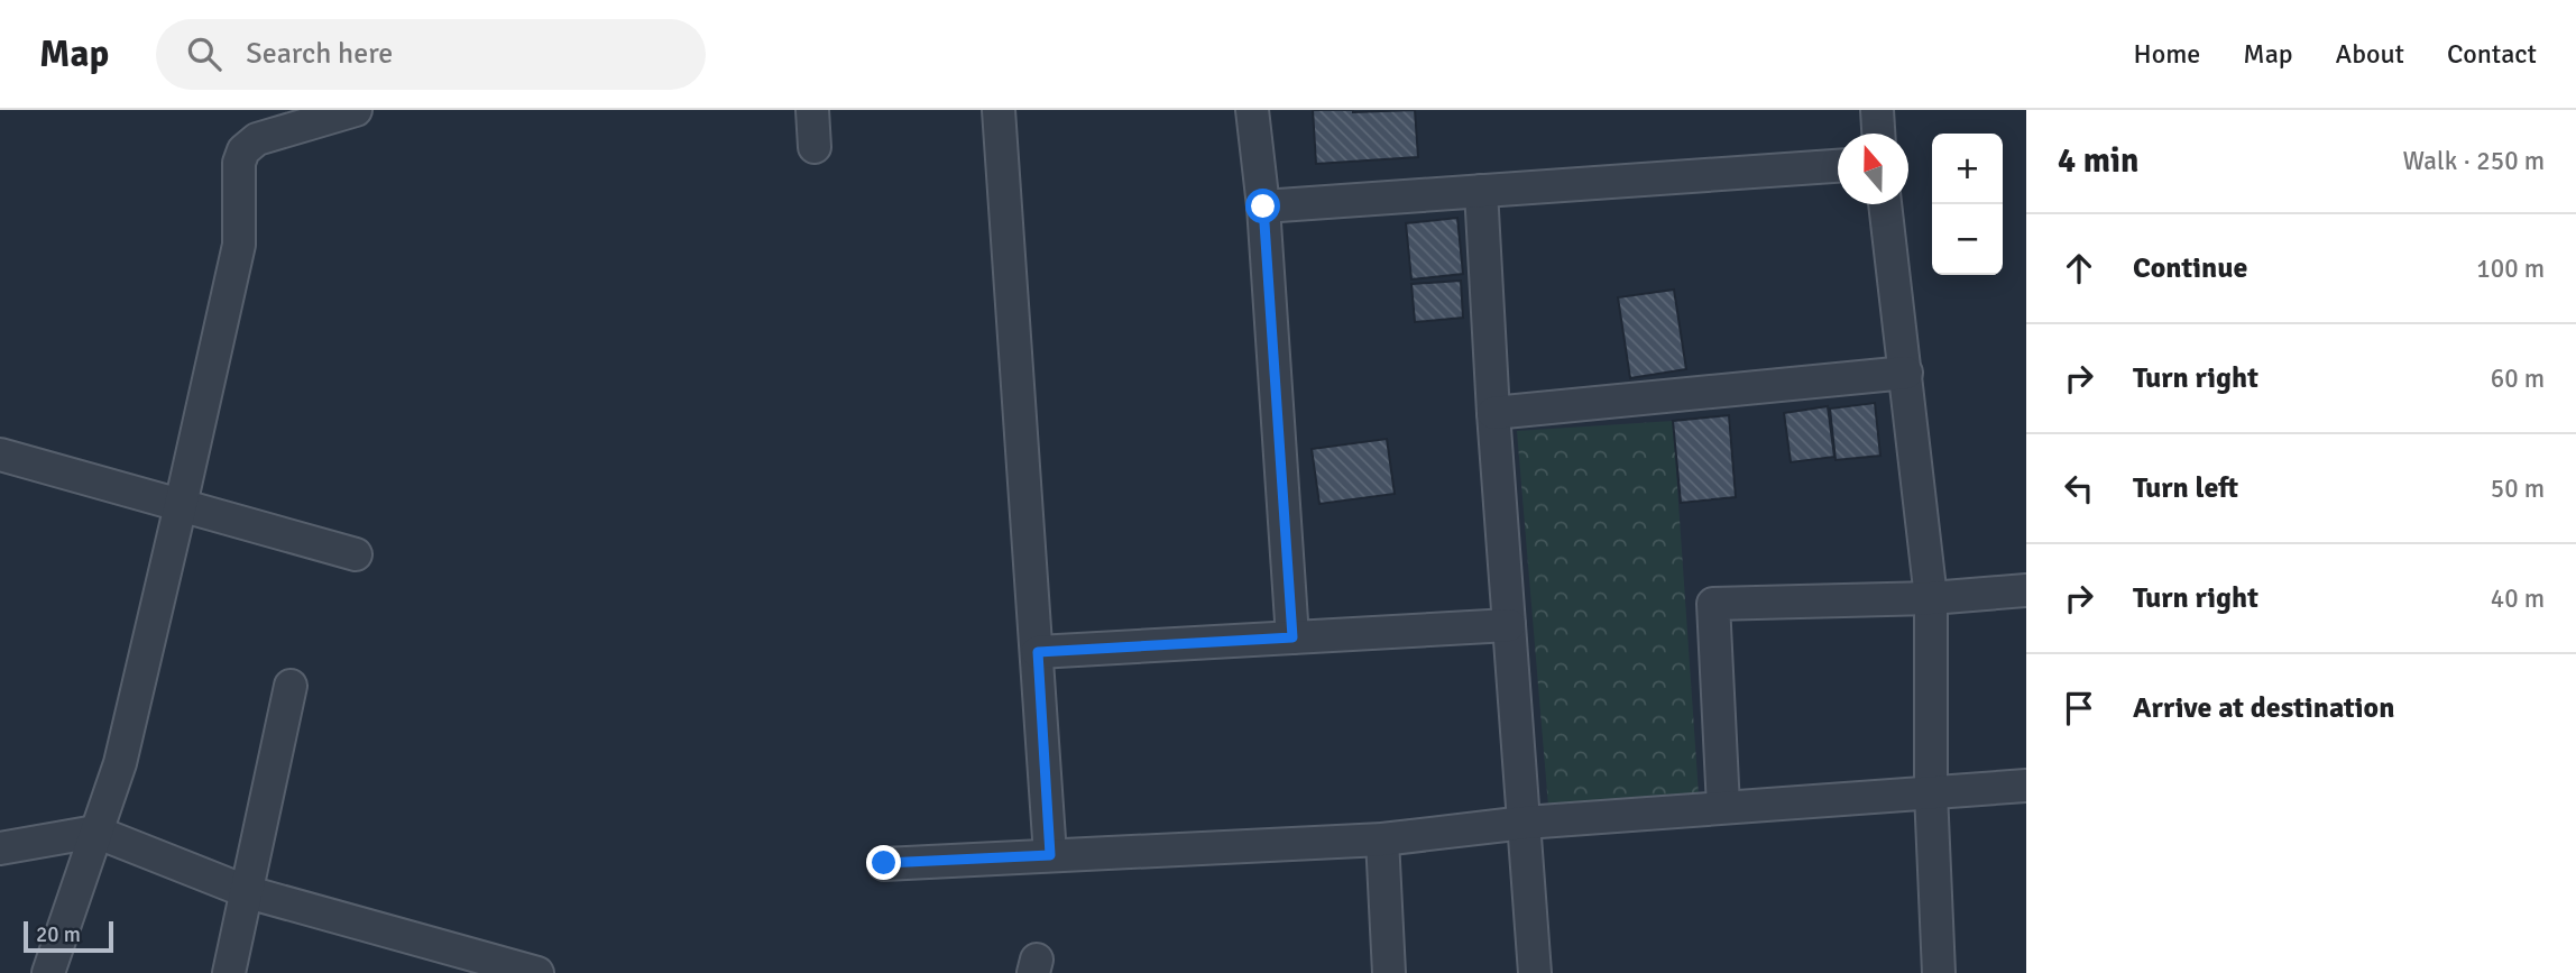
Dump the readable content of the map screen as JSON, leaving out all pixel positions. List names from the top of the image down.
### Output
{
  "scale_bar": "20 m",
  "north": "top",
  "page": {
    "header": "Map",
    "search": "Search here",
    "nav": [
      "Home",
      "Map",
      "About",
      "Contact"
    ],
    "heading": ["4 min", "Walk · 250 m"],
    "map_buttons": ["+", "−"],
    "list": [
      ["Continue", "100 m"],
      ["Turn right", "60 m"],
      ["Turn left", "50 m"],
      ["Turn right", "40 m"],
      "Arrive at destination"
    ],
    "scale": "20 m"
  }
}
